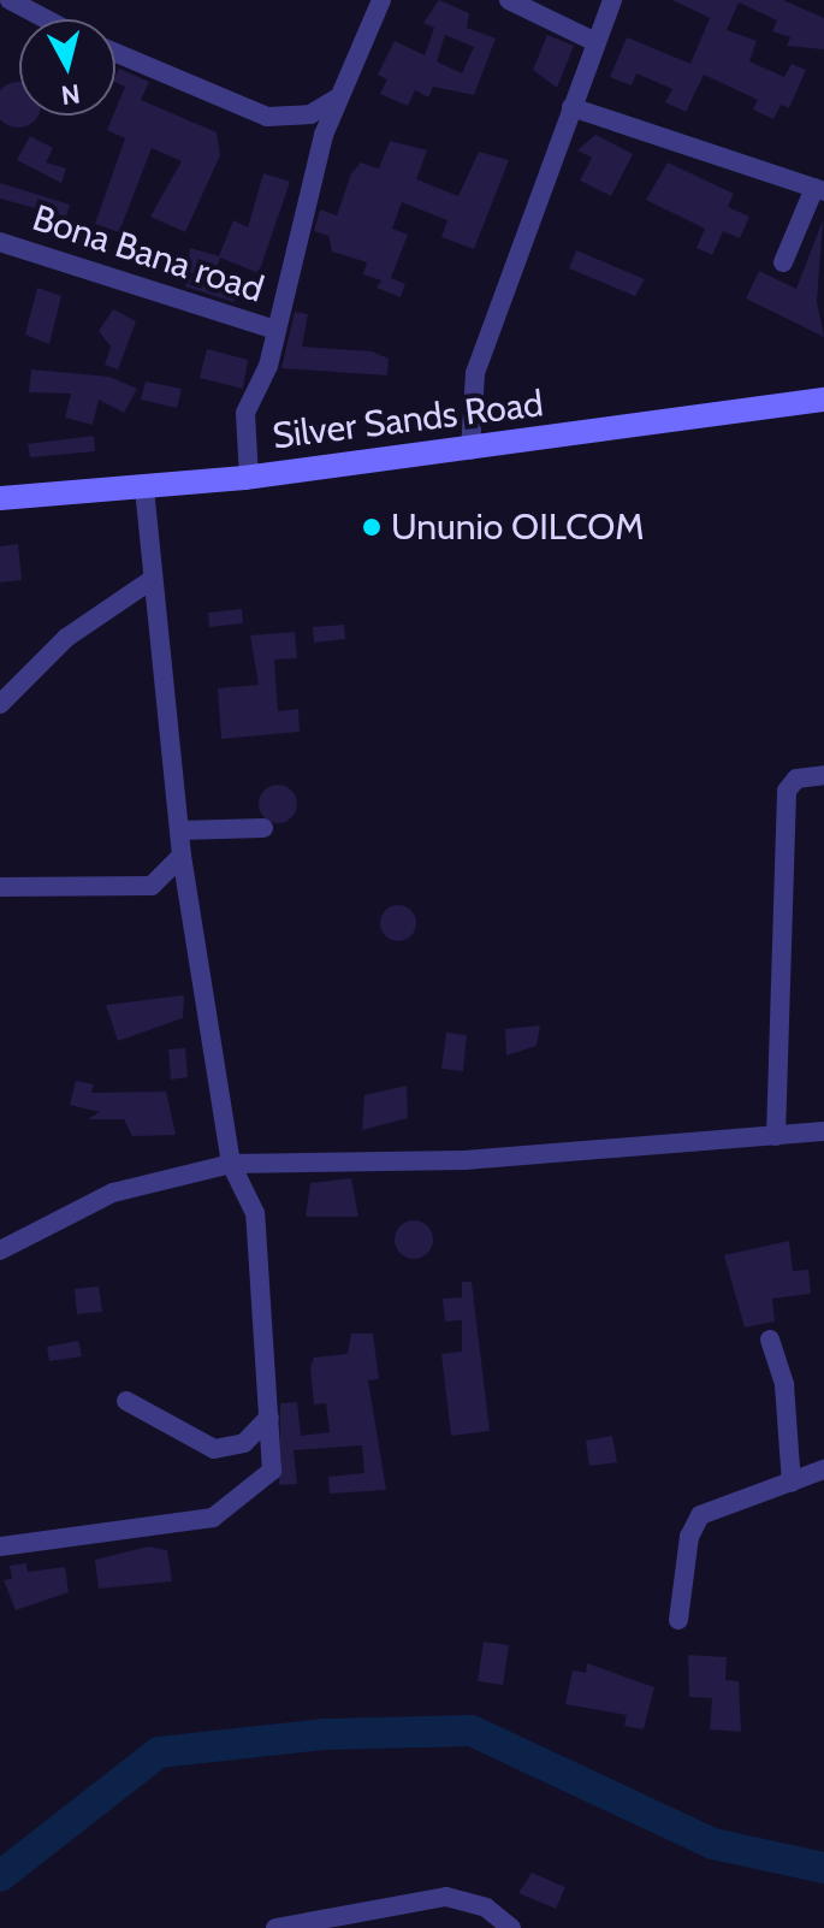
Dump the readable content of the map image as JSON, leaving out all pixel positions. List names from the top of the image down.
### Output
{
  "streets": {
    "street": ["Bona Bana road", "Silver Sands Road"]
  },
  "places": ["Ununio OILCOM"],
  "north": "bottom"
}
